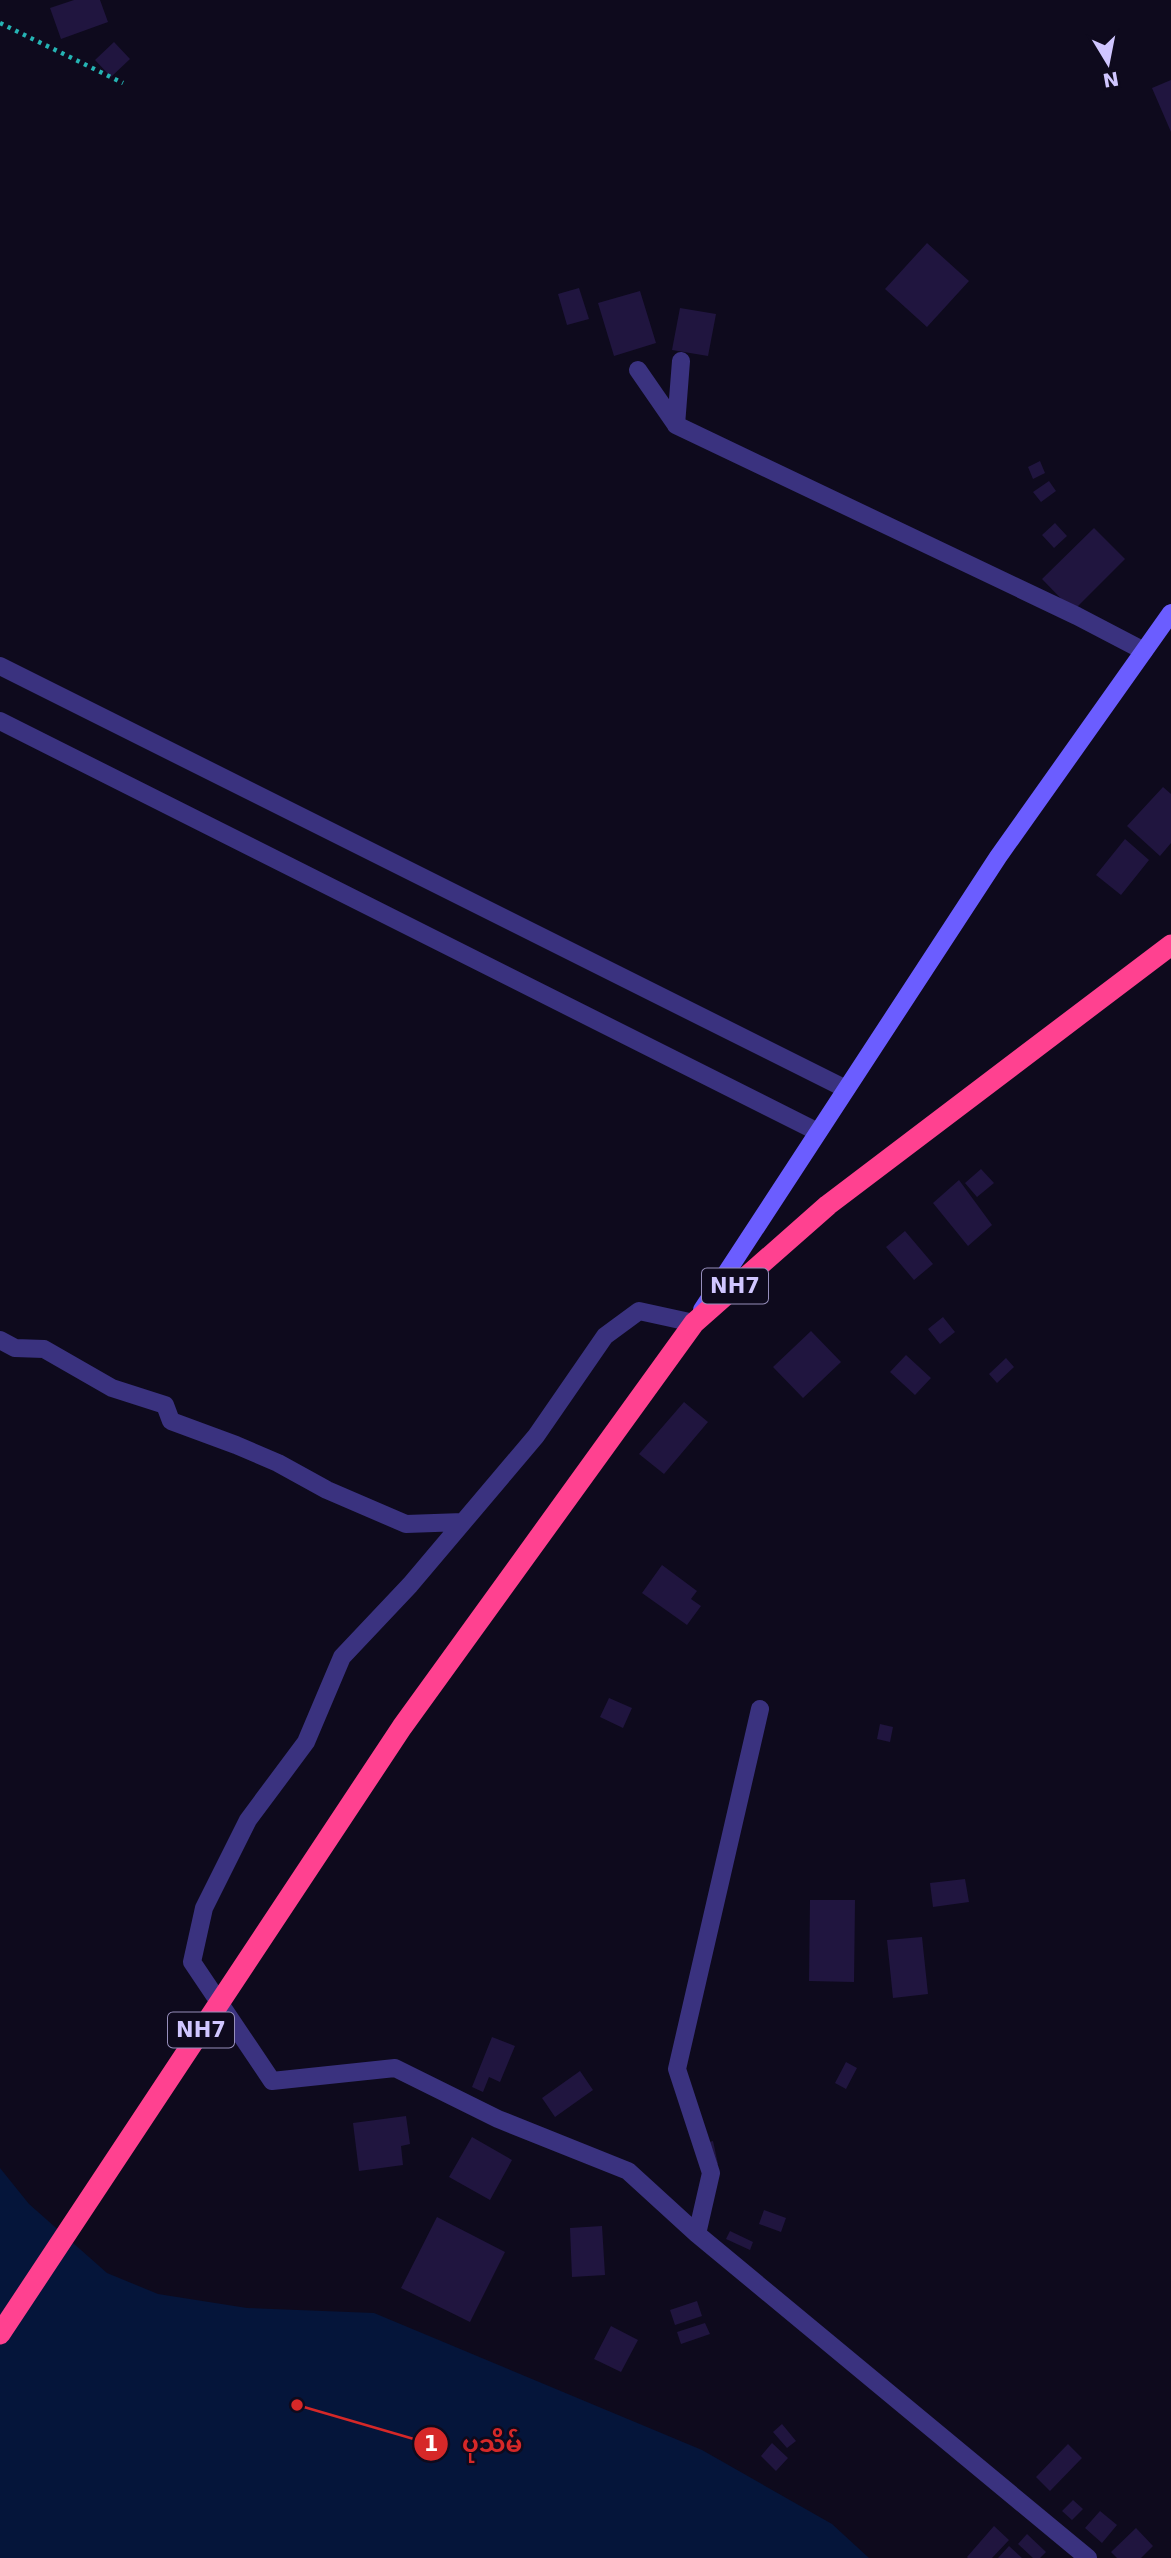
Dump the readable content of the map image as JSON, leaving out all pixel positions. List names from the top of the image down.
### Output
{
  "streets": {
    "highway": ["NH7"]
  },
  "places": ["ပုသိမ်"],
  "north": "bottom"
}
